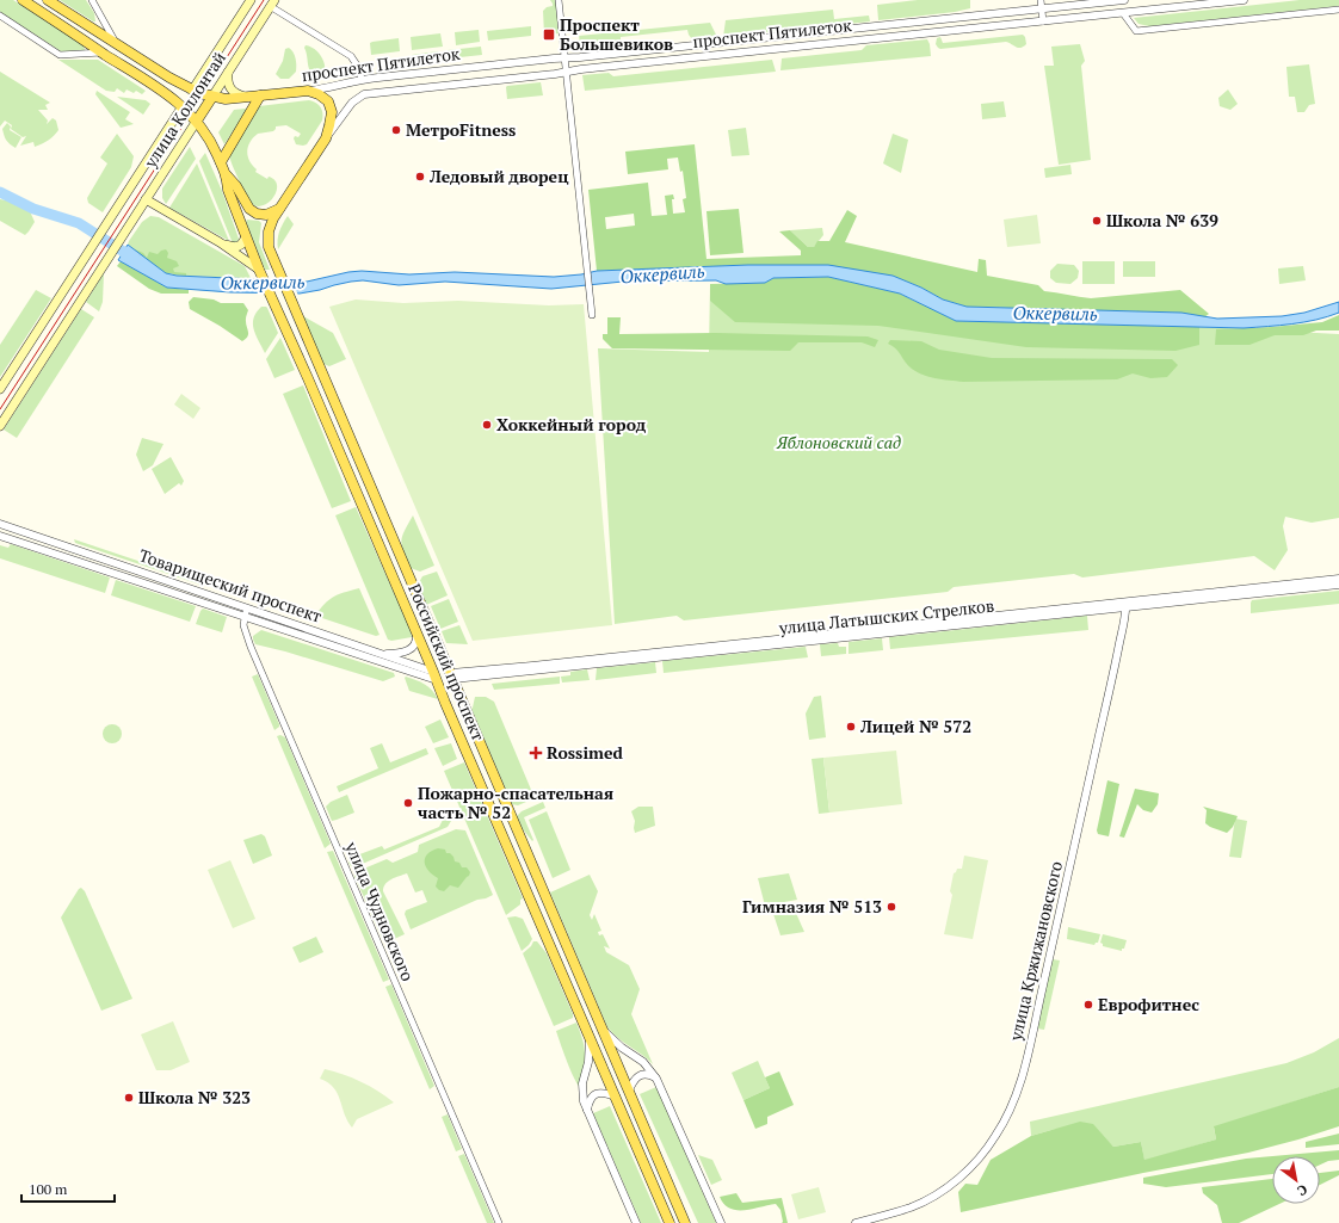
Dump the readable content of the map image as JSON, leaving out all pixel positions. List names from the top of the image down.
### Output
{
  "streets": {
    "main road": [
      "проспект Пятилеток",
      "улица Коллонтай",
      "улица Латышских Стрелков",
      "Российский проспект"
    ],
    "street": ["Товарищеский проспект", "улица Чудновского", "улица Кржижановского"]
  },
  "crossings": [
    ["проспект Пятилеток", "улица Коллонтай"],
    ["Товарищеский проспект", "улица Латышских Стрелков"],
    ["Товарищеский проспект", "Российский проспект"],
    ["Товарищеский проспект", "улица Чудновского"],
    ["улица Латышских Стрелков", "Российский проспект"],
    ["улица Латышских Стрелков", "улица Кржижановского"]
  ],
  "water": ["Оккервиль"],
  "parks": ["Яблоновский сад"],
  "places": {
    "transit": ["Проспект Большевиков"],
    "other": [
      "МетроFitness",
      "Ледовый дворец",
      "Школа № 639",
      "Хоккейный город",
      "Лицей № 572",
      "Пожарно-спасательная часть № 52",
      "Гимназия № 513",
      "Еврофитнес",
      "Школа № 323"
    ],
    "health": ["Rossimed"]
  },
  "scale_bar": "100 m",
  "north": "bottom right"
}
